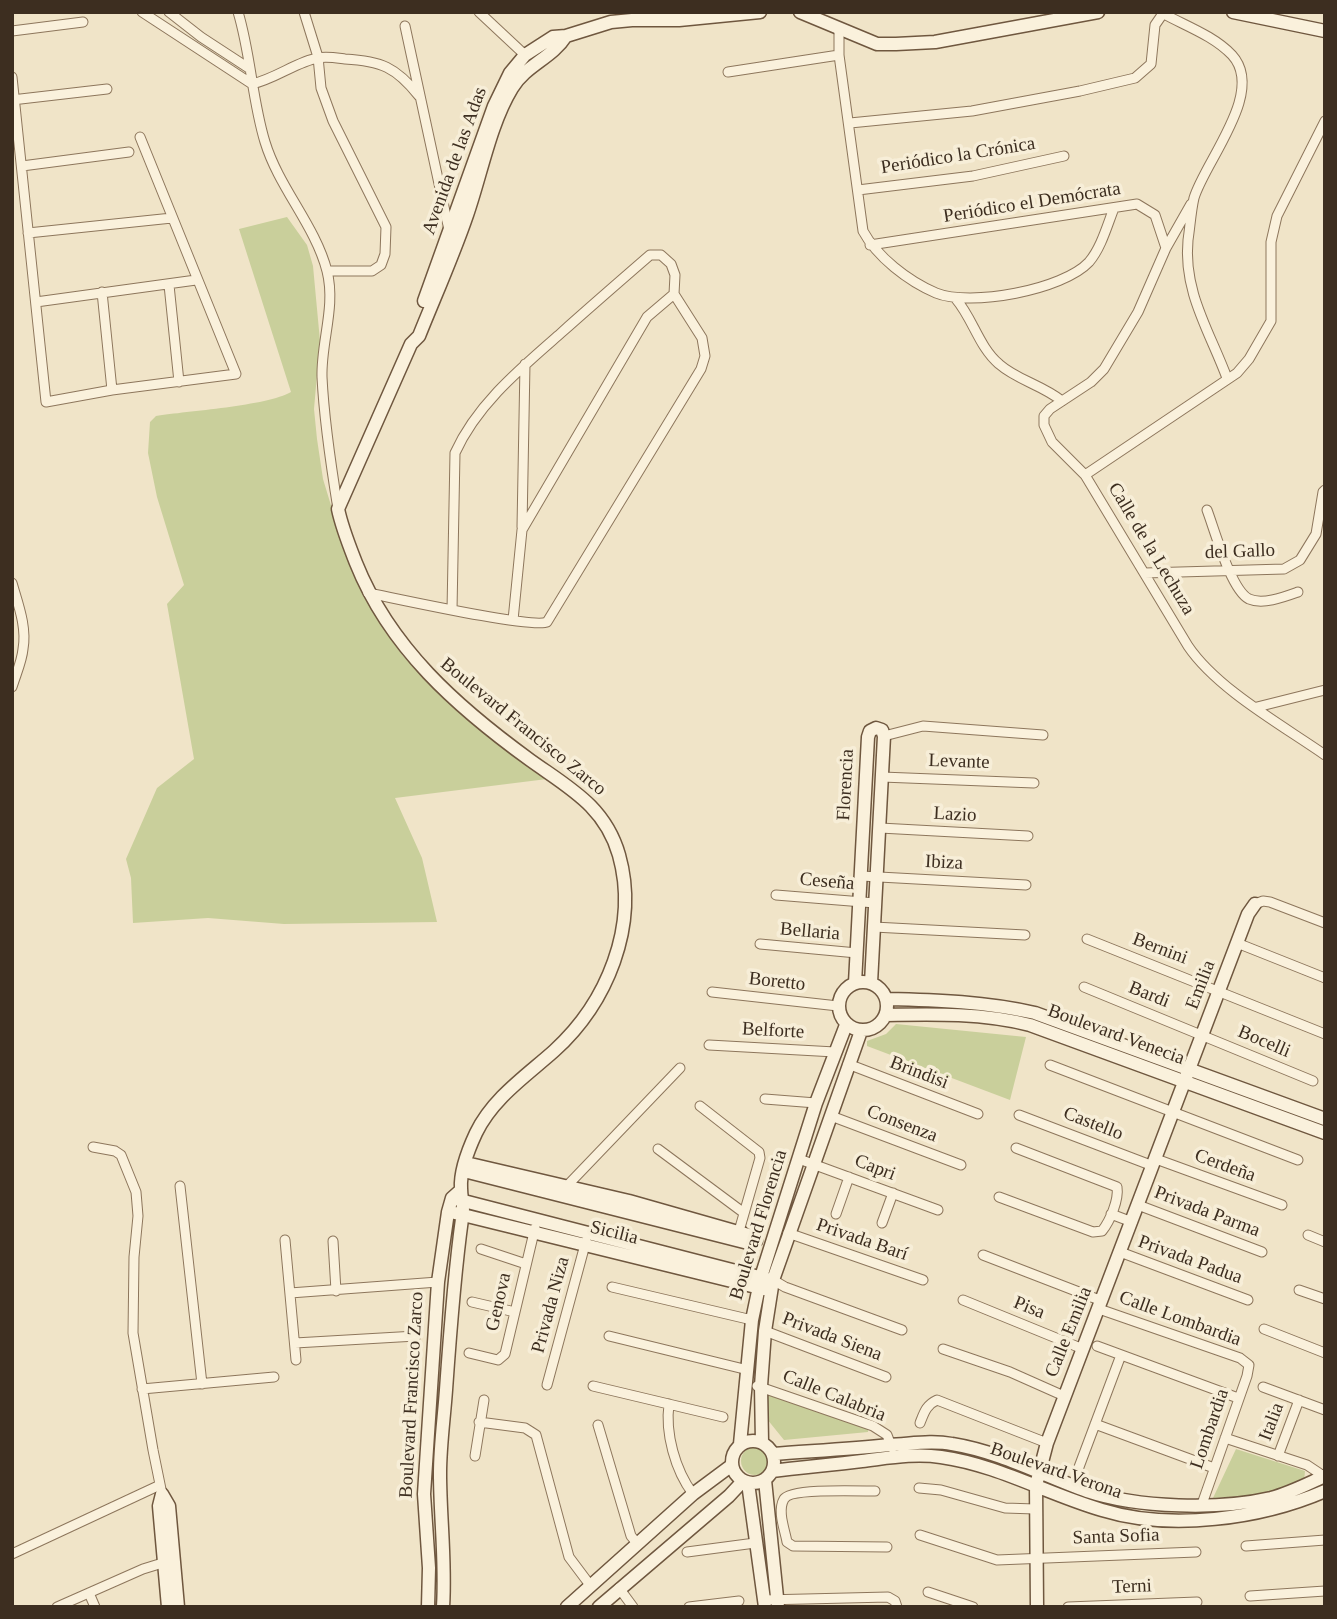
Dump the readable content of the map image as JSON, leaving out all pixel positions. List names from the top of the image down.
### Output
{
  "streets": {
    "street": [
      "Periódico la Crónica",
      "Avenida de las Adas",
      "Periódico el Demócrata",
      "Calle de la Lechuza",
      "del Gallo",
      "Boulevard Francisco Zarco",
      "Levante",
      "Florencia",
      "Lazio",
      "Ibiza",
      "Ceseña",
      "Bellaria",
      "Bernini",
      "Boretto",
      "Emilia",
      "Bardi",
      "Belforte",
      "Boulevard Venecia",
      "Bocelli",
      "Brindisi",
      "Consenza",
      "Castello",
      "Cerdeña",
      "Capri",
      "Privada Parma",
      "Boulevard Florencia",
      "Sicilia",
      "Privada Barí",
      "Privada Padua",
      "Genova",
      "Privada Niza",
      "Pisa",
      "Calle Lombardia",
      "Calle Emilia",
      "Privada Siena",
      "Calle Calabria",
      "Italia",
      "Lombardia",
      "Boulevard Verona",
      "Santa Sofia",
      "Terni"
    ]
  },
  "crossings": [
    ["Avenida de las Adas", "Boulevard Francisco Zarco"],
    ["Calle de la Lechuza", "del Gallo"],
    ["Boulevard Francisco Zarco", "Sicilia"],
    ["Levante", "Florencia"],
    ["Florencia", "Lazio"],
    ["Florencia", "Ibiza"],
    ["Florencia", "Ceseña"],
    ["Florencia", "Bellaria"],
    ["Florencia", "Boretto"],
    ["Florencia", "Boulevard Venecia"],
    ["Florencia", "Boulevard Florencia"],
    ["Bernini", "Emilia"],
    ["Boretto", "Boulevard Venecia"],
    ["Boretto", "Boulevard Florencia"],
    ["Emilia", "Bardi"],
    ["Emilia", "Boulevard Venecia"],
    ["Emilia", "Bocelli"],
    ["Emilia", "Calle Emilia"],
    ["Bardi", "Bocelli"],
    ["Belforte", "Boulevard Florencia"],
    ["Boulevard Venecia", "Boulevard Florencia"],
    ["Boulevard Venecia", "Calle Emilia"],
    ["Brindisi", "Boulevard Florencia"],
    ["Consenza", "Boulevard Florencia"],
    ["Castello", "Cerdeña"],
    ["Castello", "Calle Emilia"],
    ["Cerdeña", "Calle Emilia"],
    ["Capri", "Boulevard Florencia"],
    ["Privada Parma", "Calle Emilia"],
    ["Boulevard Florencia", "Sicilia"],
    ["Boulevard Florencia", "Privada Barí"],
    ["Boulevard Florencia", "Privada Siena"],
    ["Boulevard Florencia", "Calle Calabria"],
    ["Boulevard Florencia", "Boulevard Verona"],
    ["Sicilia", "Genova"],
    ["Sicilia", "Privada Niza"],
    ["Privada Padua", "Calle Emilia"],
    ["Pisa", "Calle Emilia"],
    ["Calle Lombardia", "Calle Emilia"],
    ["Calle Lombardia", "Lombardia"],
    ["Calle Emilia", "Boulevard Verona"],
    ["Calle Emilia", "Santa Sofia"],
    ["Calle Calabria", "Boulevard Verona"],
    ["Lombardia", "Boulevard Verona"]
  ]
}
